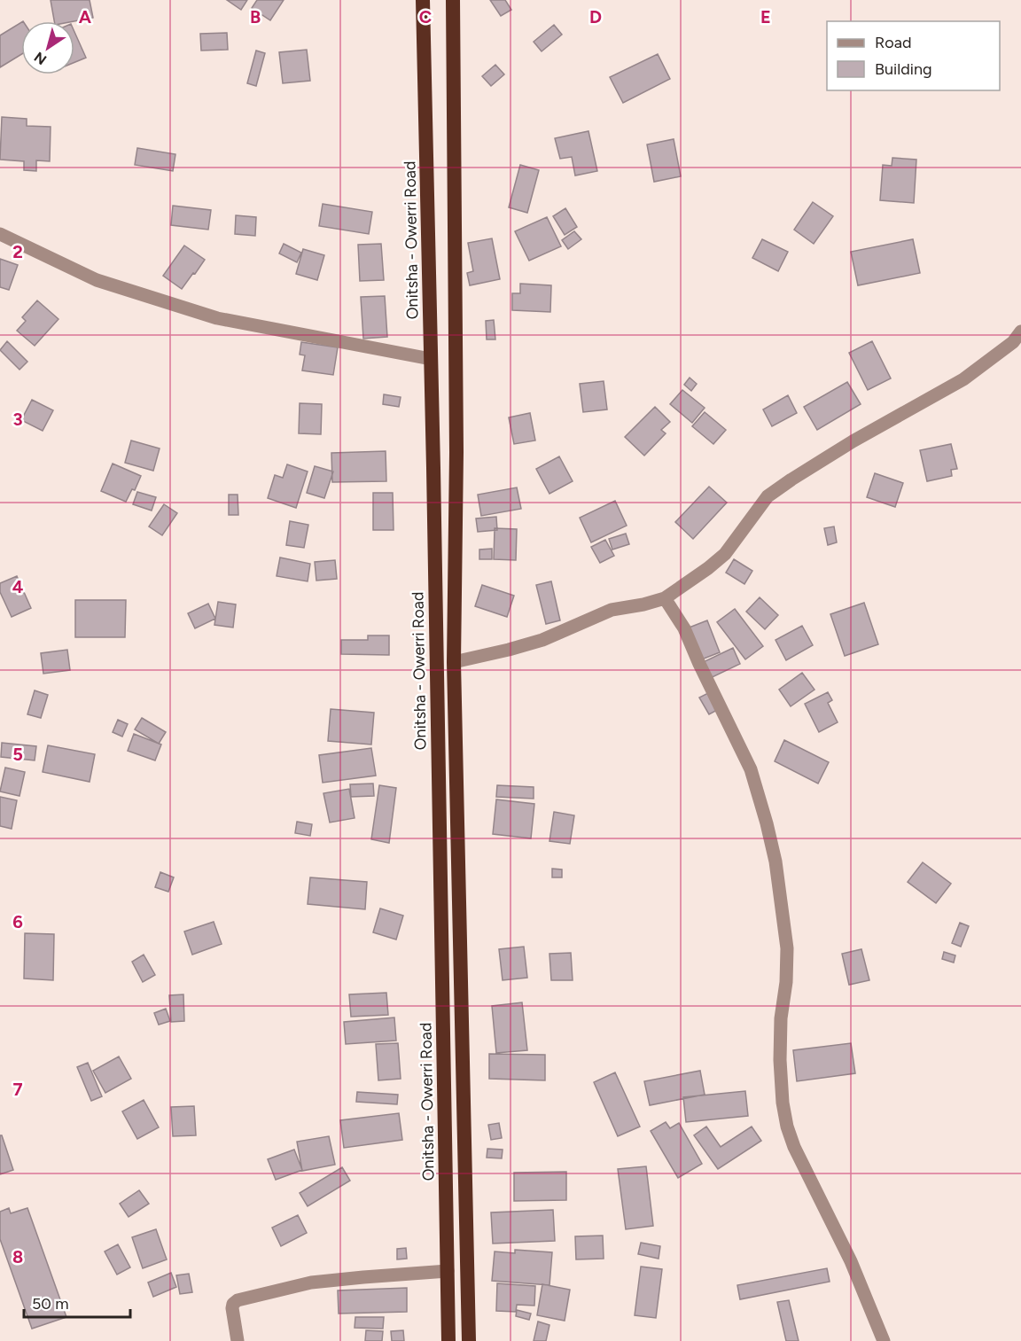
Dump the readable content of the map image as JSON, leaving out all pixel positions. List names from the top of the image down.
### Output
{
  "streets": {
    "highway": ["Onitsha - Owerri Road"]
  },
  "legend": ["Road", "Building"],
  "scale_bar": "50 m",
  "north": "bottom left",
  "grid": {
    "columns": [
      "A",
      "B",
      "C",
      "D",
      "E"
    ],
    "rows": [
      "2",
      "3",
      "4",
      "5",
      "6",
      "7",
      "8"
    ]
  }
}
